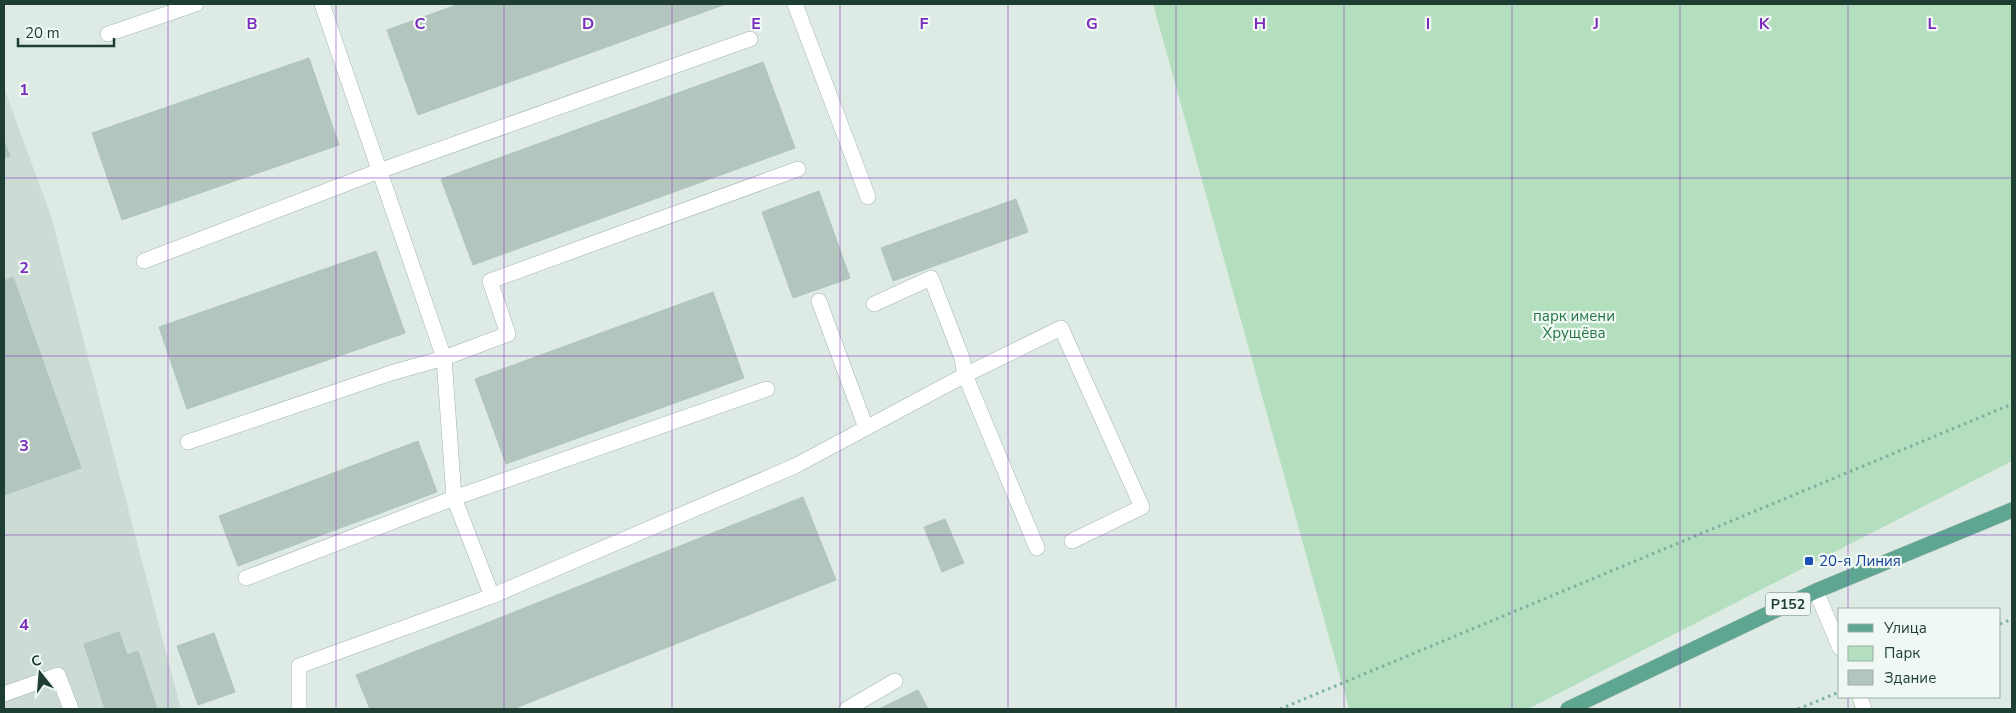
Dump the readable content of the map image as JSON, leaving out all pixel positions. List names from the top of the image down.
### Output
{
  "streets": {
    "main road": ["Р152"]
  },
  "parks": ["парк имени Хрущёва"],
  "places": {
    "transit": ["20-я Линия"]
  },
  "legend": ["Улица", "Парк", "Здание"],
  "scale_bar": "20 m",
  "north": "top",
  "grid": {
    "columns": [
      "B",
      "C",
      "D",
      "E",
      "F",
      "G",
      "H",
      "I",
      "J",
      "K",
      "L"
    ],
    "rows": [
      "1",
      "2",
      "3",
      "4"
    ]
  }
}
